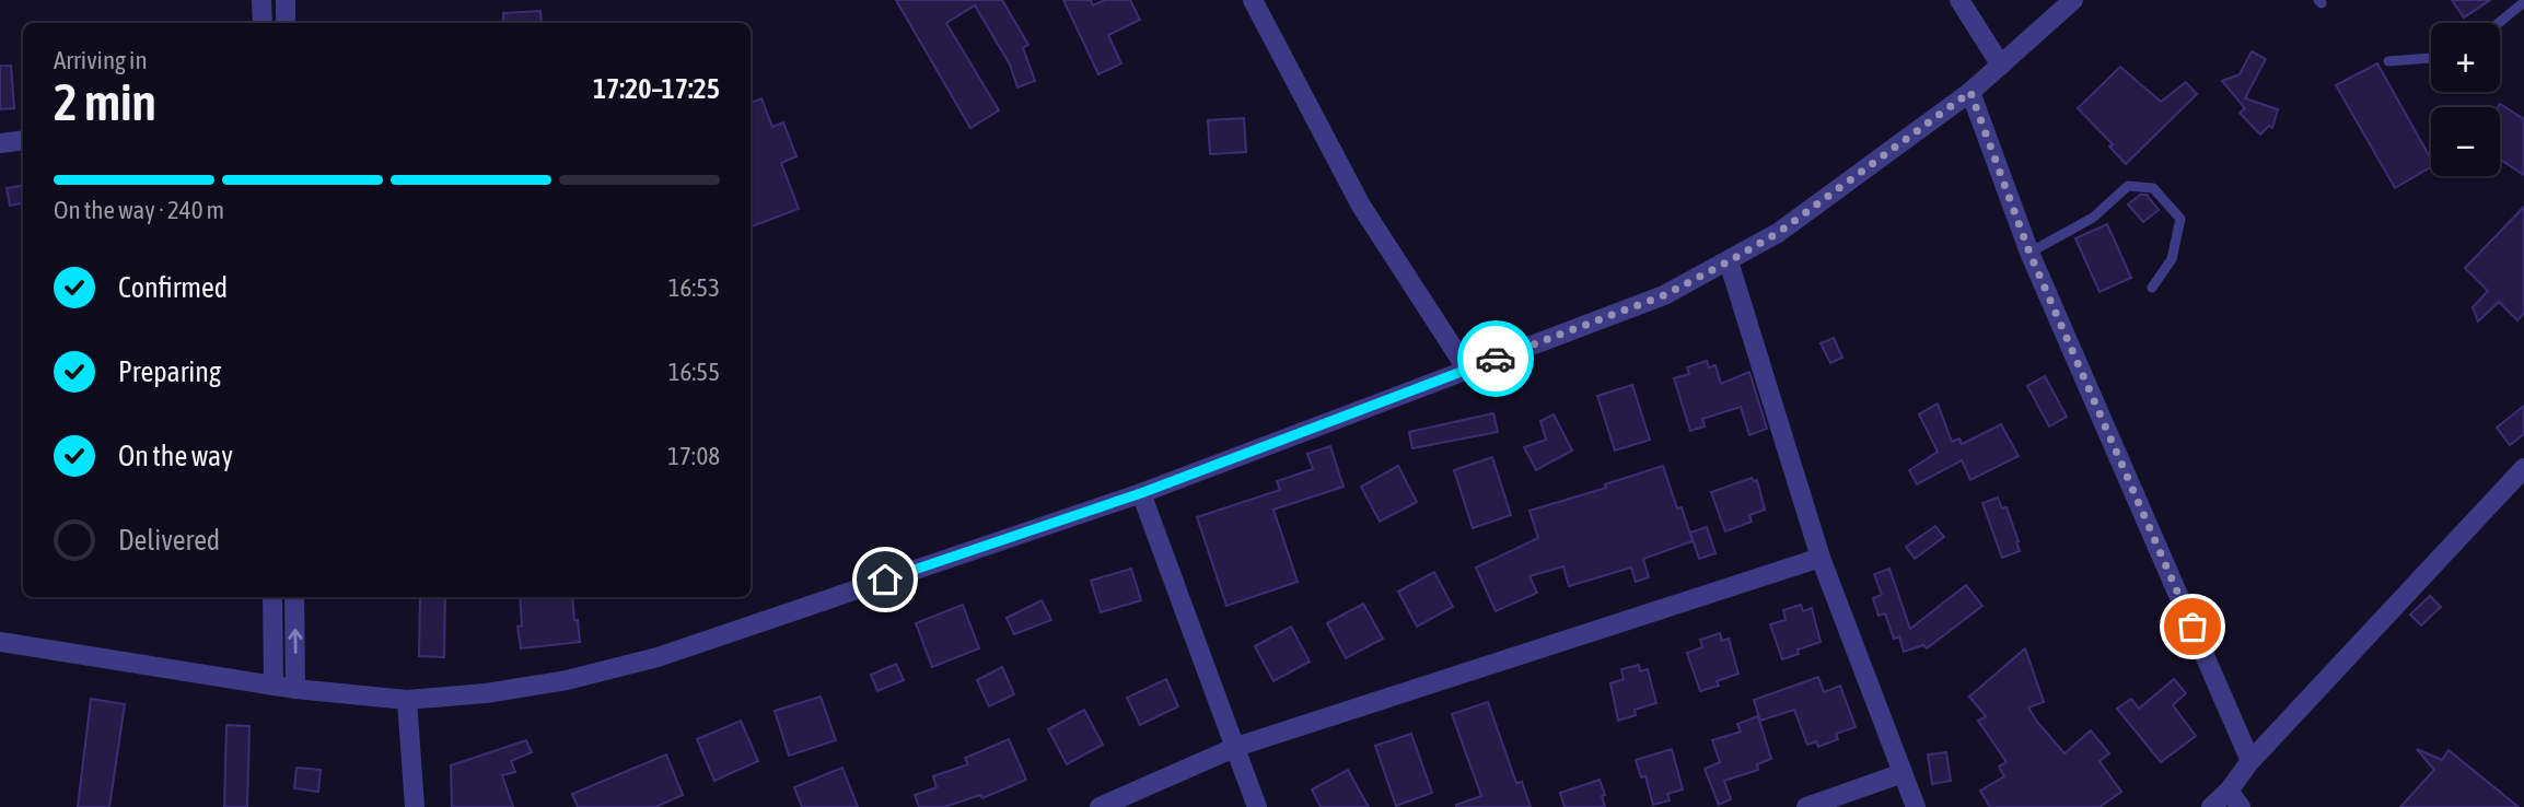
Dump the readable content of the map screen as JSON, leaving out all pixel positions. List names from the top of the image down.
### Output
{
  "page": {
    "map_buttons": ["+", "−"],
    "heading": ["2 min", "Arriving in", "17:20–17:25"],
    "bar": "On the way · 240 m",
    "list": [
      ["Confirmed", "16:53"],
      ["Preparing", "16:55"],
      ["On the way", "17:08"],
      "Delivered"
    ]
  }
}
